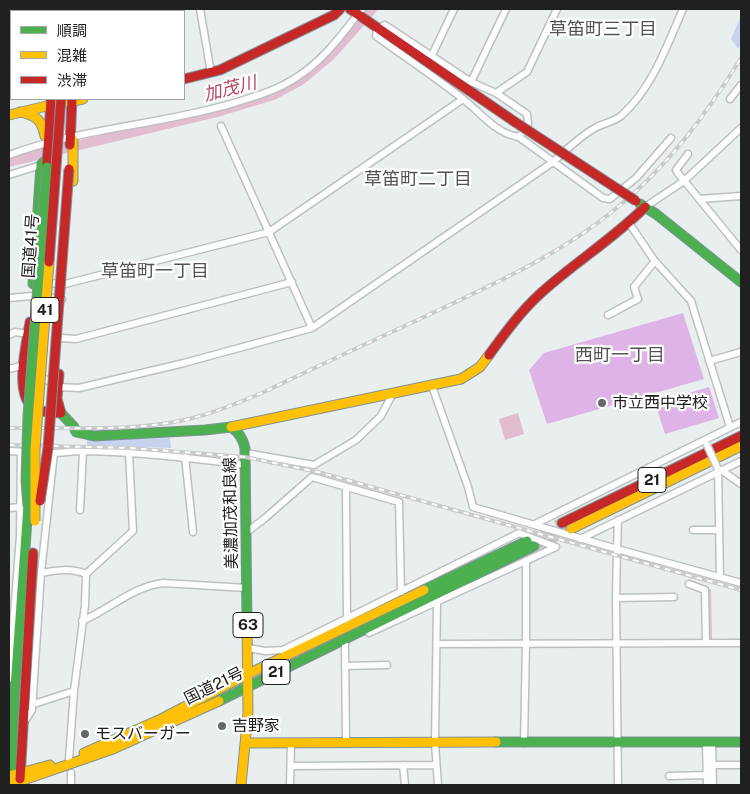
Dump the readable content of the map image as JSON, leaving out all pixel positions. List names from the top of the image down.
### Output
{
  "streets": {
    "main road": [
      "国道41号",
      "41",
      "21",
      "美濃加茂和良線",
      "63",
      "国道21号"
    ]
  },
  "crossings": [
    ["国道41号", "国道21号"],
    ["美濃加茂和良線", "国道21号"]
  ],
  "districts": [
    "草笛町三丁目",
    "草笛町二丁目",
    "草笛町一丁目",
    "西町一丁目"
  ],
  "water": ["加茂川"],
  "places": ["市立西中学校", "吉野家", "モスバーガー"],
  "legend": ["順調", "混雑", "渋滞"]
}
